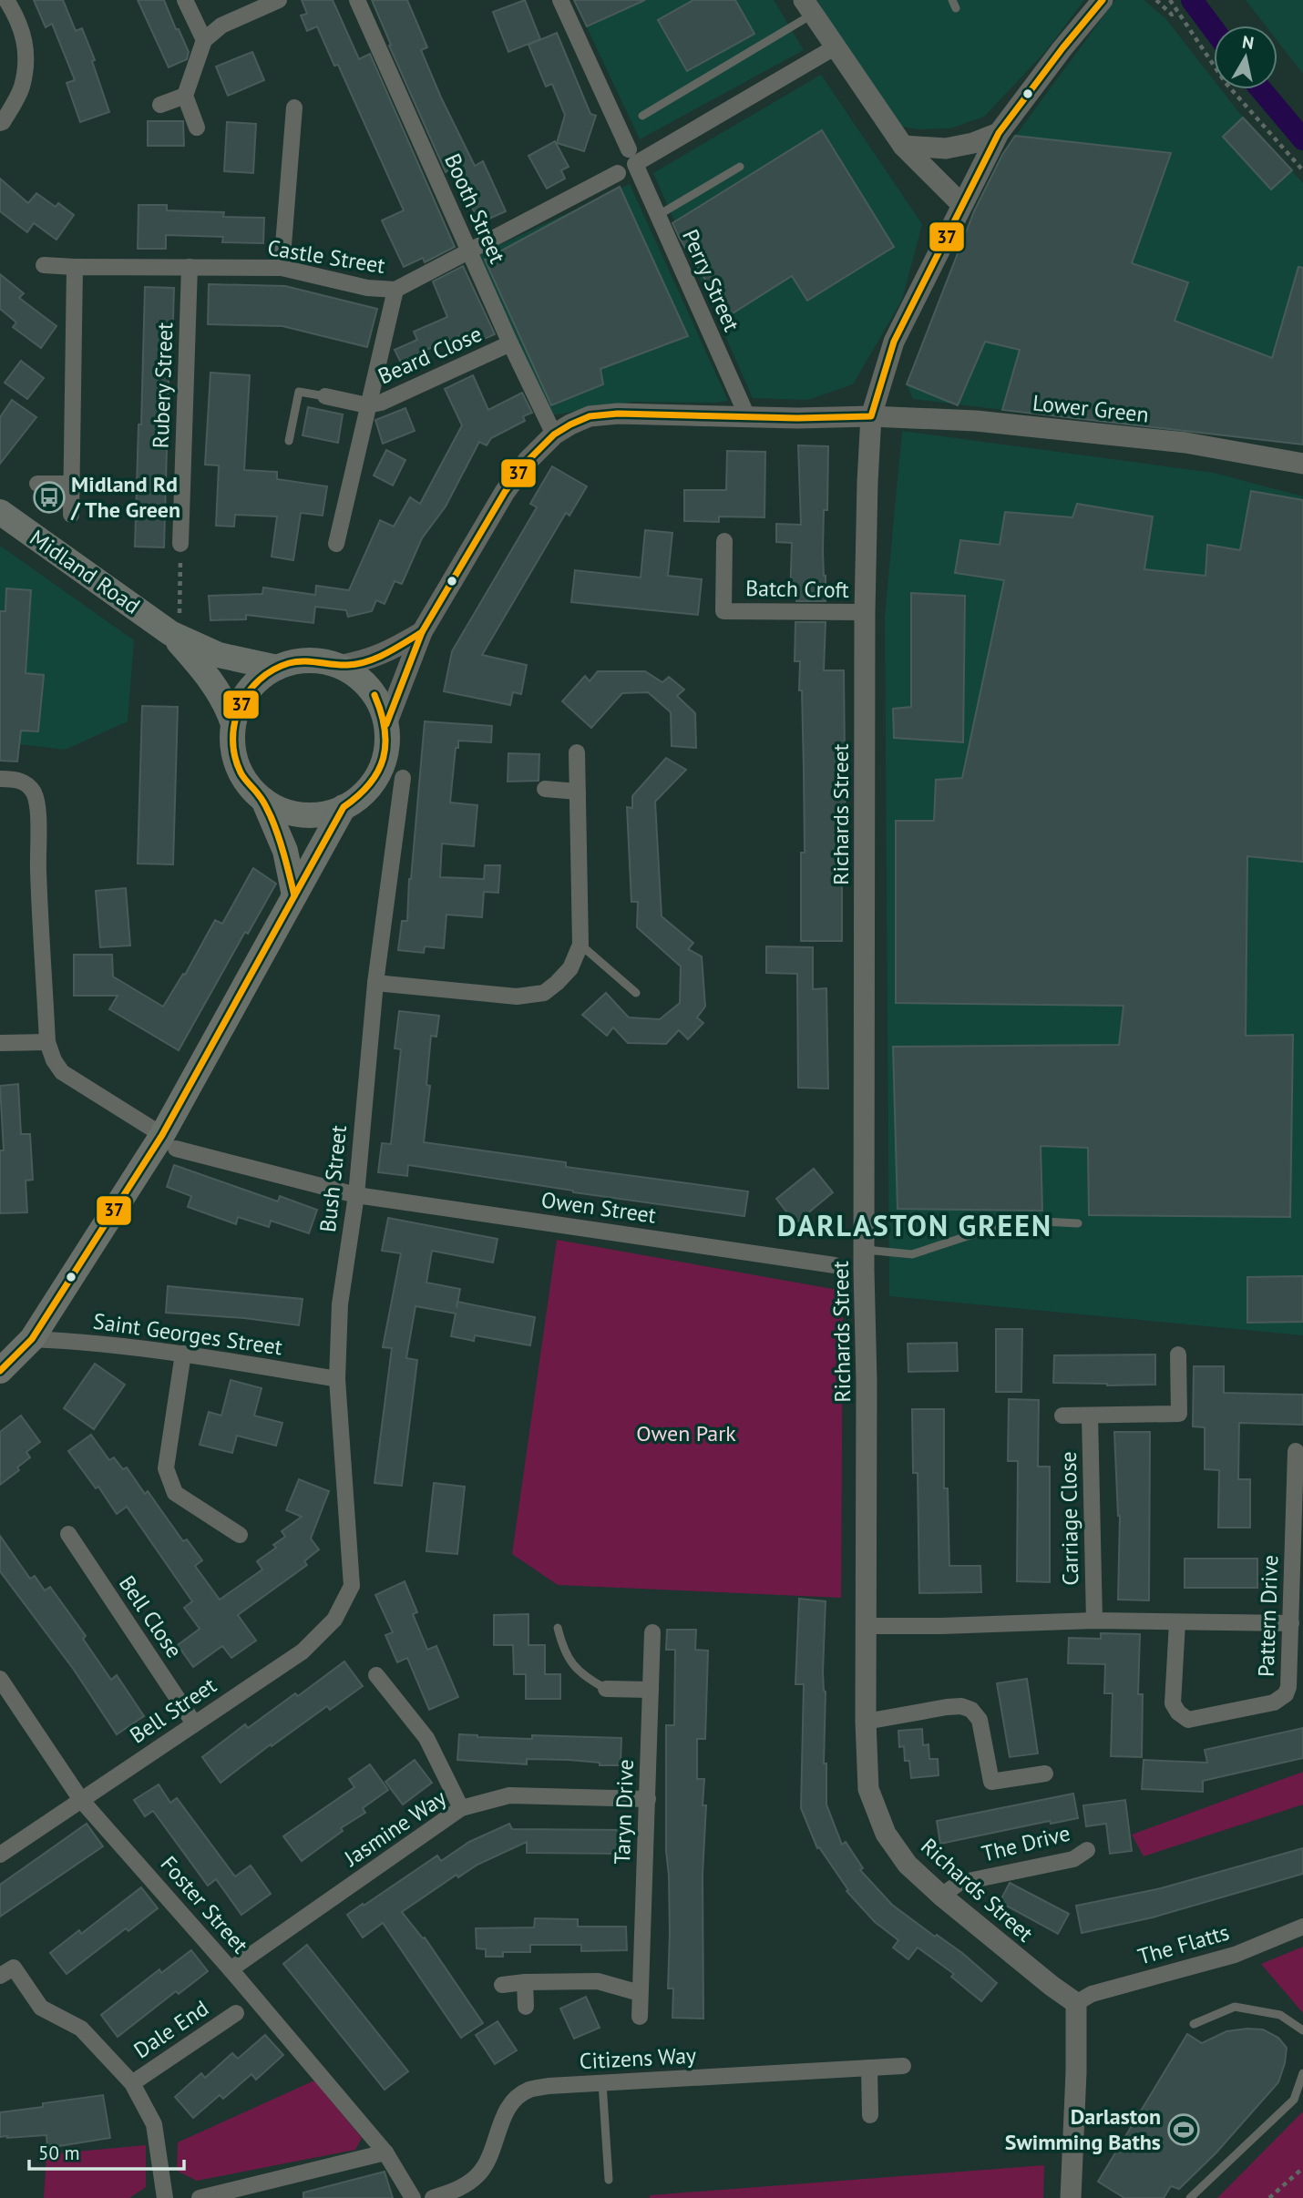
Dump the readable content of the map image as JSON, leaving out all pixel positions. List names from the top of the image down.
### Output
{
  "streets": {
    "main road": ["Midland Road"],
    "street": [
      "Booth Street",
      "Castle Street",
      "Perry Street",
      "Beard Close",
      "Rubery Street",
      "Lower Green",
      "Batch Croft",
      "Richards Street",
      "Bush Street",
      "Owen Street",
      "Saint Georges Street",
      "Carriage Close",
      "Pattern Drive",
      "Bell Close",
      "Bell Street",
      "Taryn Drive",
      "Jasmine Way",
      "The Drive",
      "Foster Street",
      "The Flatts",
      "Dale End",
      "Citizens Way"
    ]
  },
  "crossings": [
    ["Booth Street", "Castle Street"],
    ["Booth Street", "Beard Close"],
    ["Booth Street", "Lower Green"],
    ["Castle Street", "Beard Close"],
    ["Castle Street", "Rubery Street"],
    ["Perry Street", "Lower Green"],
    ["Lower Green", "Midland Road"],
    ["Lower Green", "Richards Street"],
    ["Batch Croft", "Richards Street"],
    ["Richards Street", "The Drive"],
    ["Richards Street", "The Flatts"],
    ["Bush Street", "Owen Street"],
    ["Bush Street", "Saint Georges Street"],
    ["Bush Street", "Bell Street"],
    ["Bell Close", "Bell Street"],
    ["Bell Street", "Foster Street"],
    ["Taryn Drive", "Jasmine Way"],
    ["Jasmine Way", "Foster Street"]
  ],
  "districts": ["DARLASTON GREEN"],
  "parks": ["Owen Park"],
  "places": {
    "bus stop": ["Midland Rd / The Green"],
    "sports": ["Darlaston Swimming Baths"]
  },
  "lines": ["transit line 37"],
  "scale_bar": "50 m",
  "north": "top"
}
